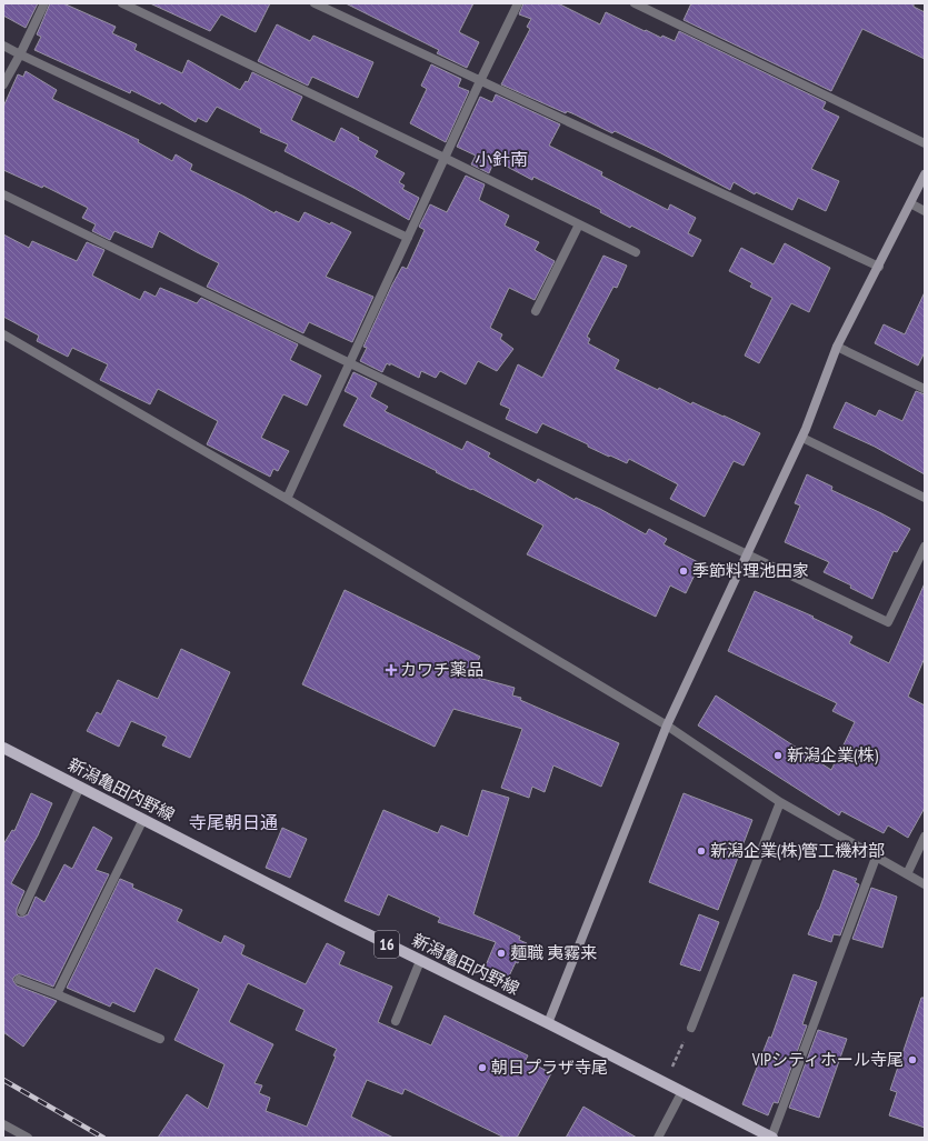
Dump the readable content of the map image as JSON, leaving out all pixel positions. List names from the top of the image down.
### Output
{
  "streets": {
    "main road": ["新潟亀田内野線", "16"]
  },
  "districts": ["小針南", "寺尾朝日通"],
  "places": {
    "other": [
      "季節料理池田家",
      "新潟企業(株)",
      "新潟企業(株)管工機材部",
      "麺職 夷霧来",
      "VIPシティホール寺尾",
      "朝日プラザ寺尾"
    ],
    "health": ["カワチ薬品"]
  }
}
